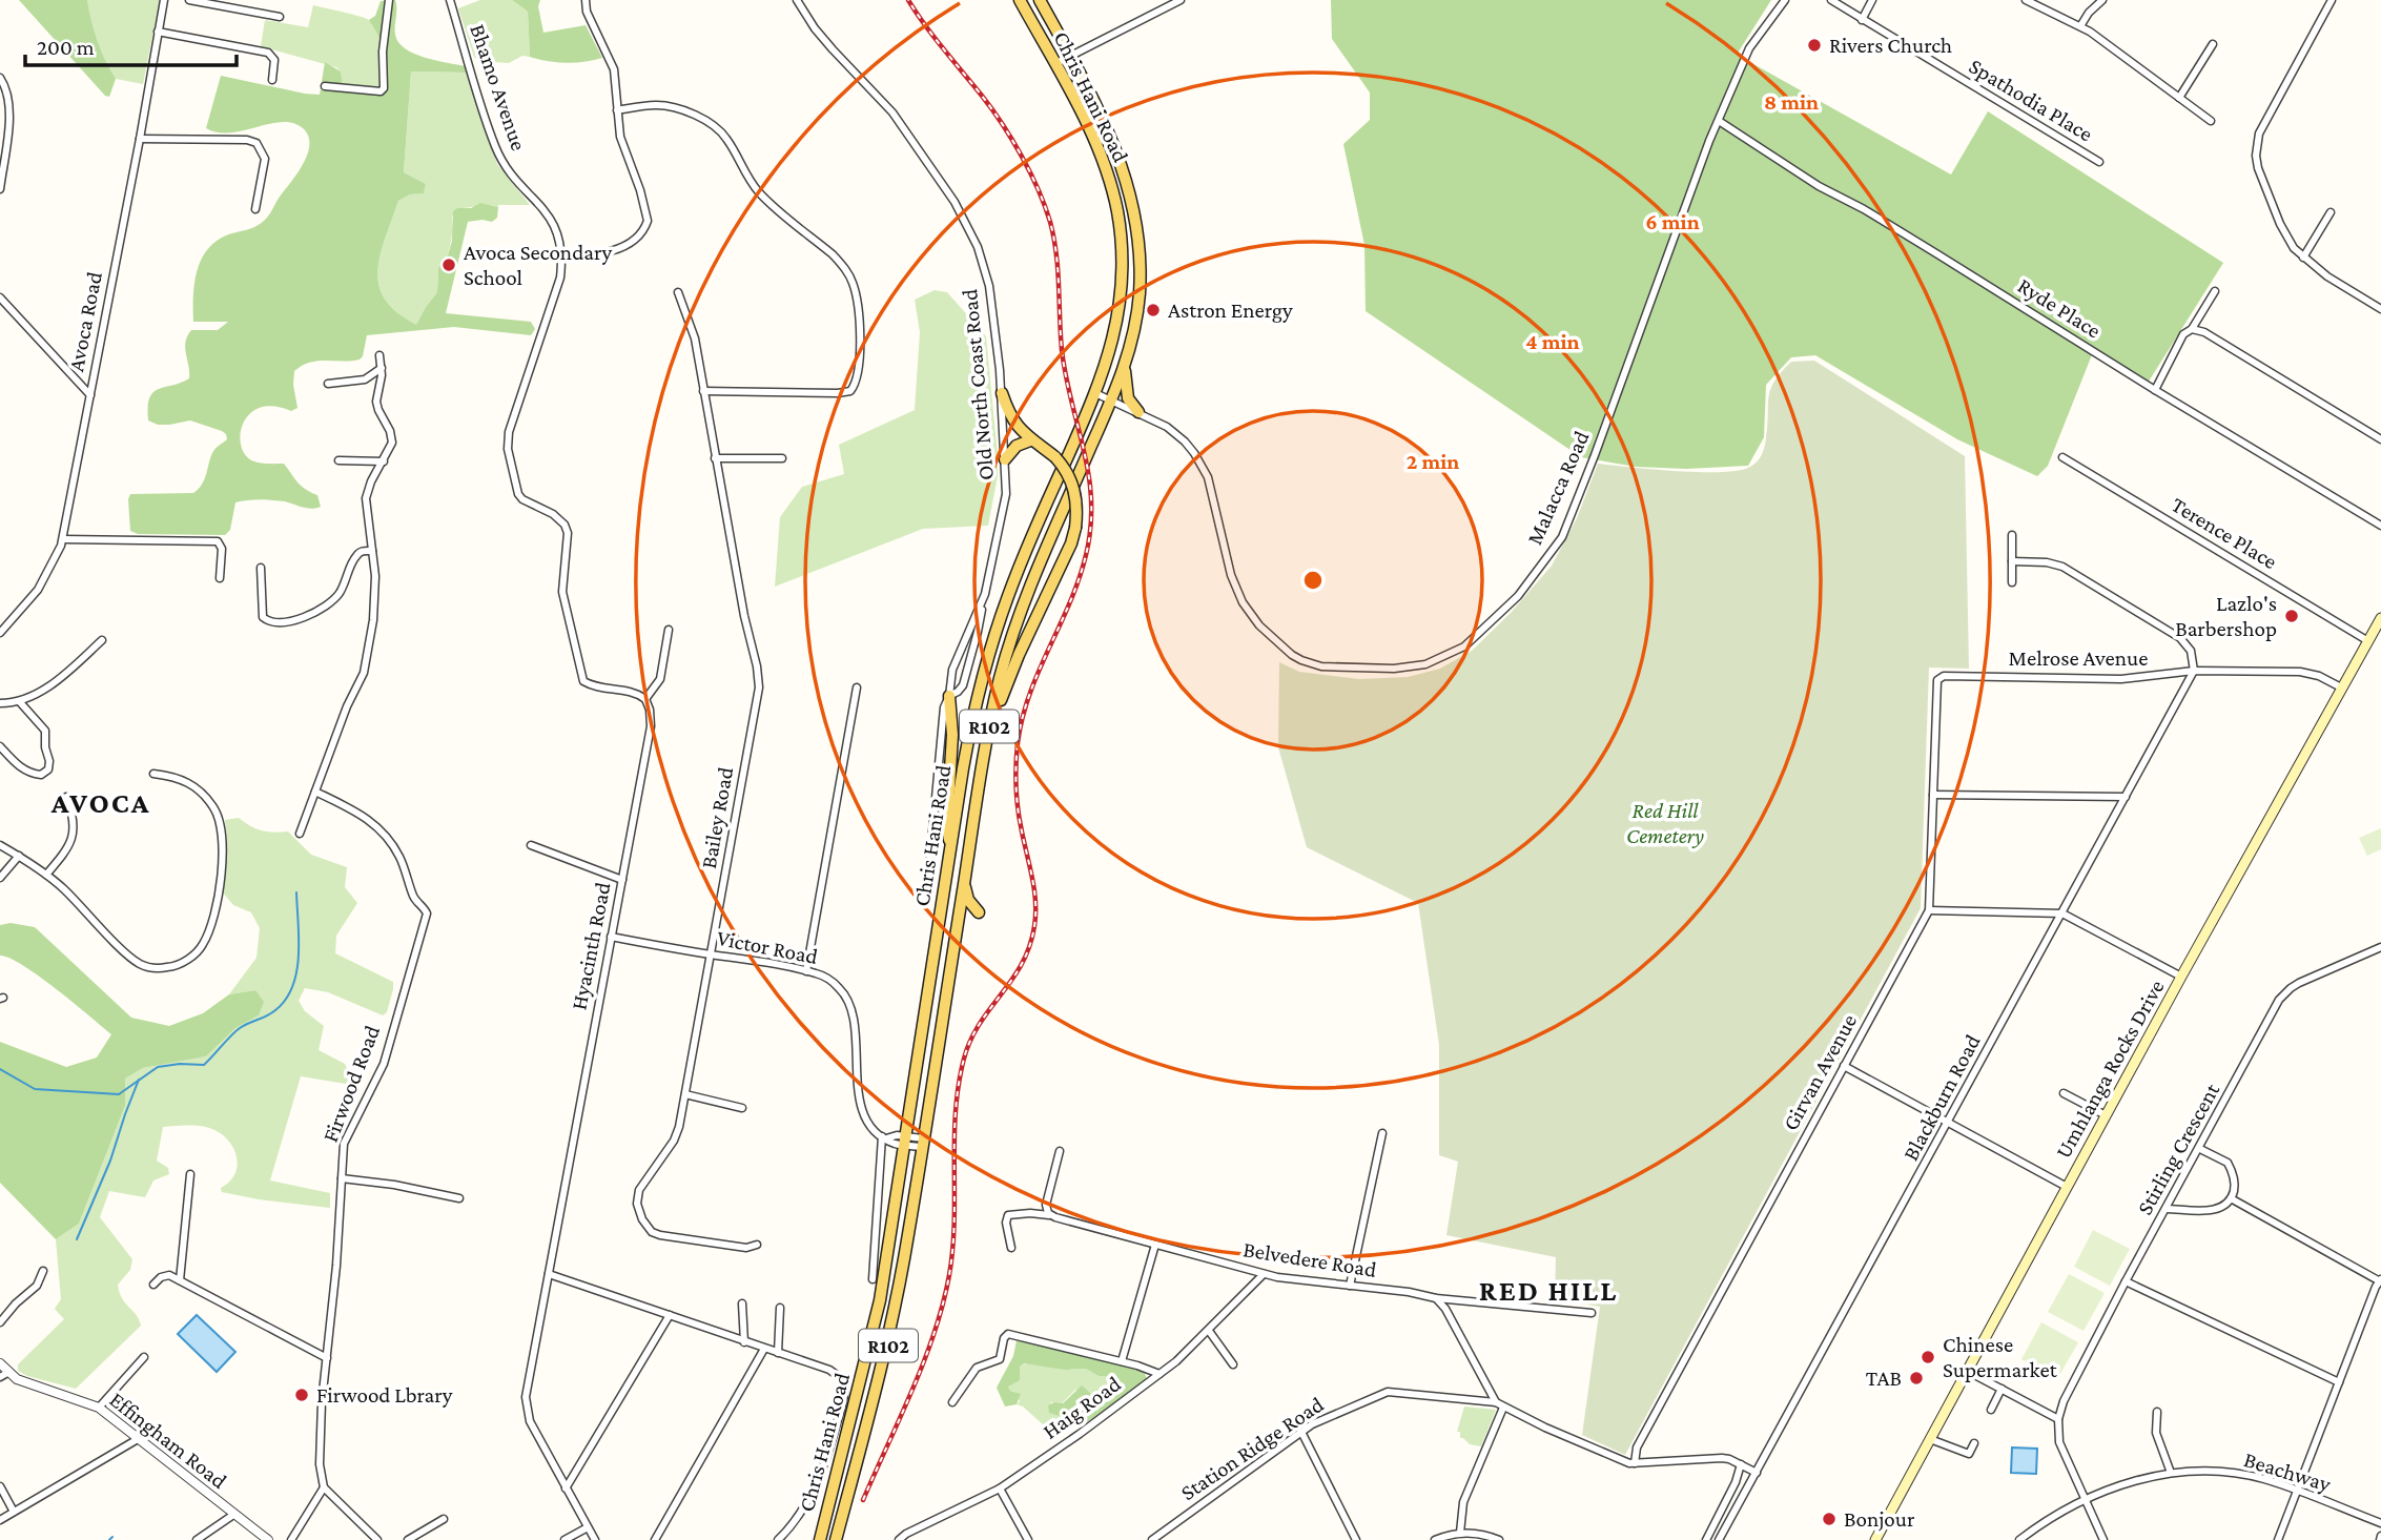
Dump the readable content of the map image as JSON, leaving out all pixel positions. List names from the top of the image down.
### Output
{
  "streets": {
    "main road": ["Chris Hani Road", "R102", "Umhlanga Rocks Drive"],
    "street": [
      "Bhamo Avenue",
      "Spathodia Place",
      "Ryde Place",
      "Avoca Road",
      "Old North Coast Road",
      "Malacca Road",
      "Terence Place",
      "Melrose Avenue",
      "Bailey Road",
      "Hyacinth Road",
      "Victor Road",
      "Girvan Avenue",
      "Firwood Road",
      "Blackburn Road",
      "Stirling Crescent",
      "Belvedere Road",
      "Haig Road",
      "Effingham Road",
      "Station Ridge Road",
      "Beachway"
    ]
  },
  "crossings": [
    ["Chris Hani Road", "Malacca Road"],
    ["Ryde Place", "Malacca Road"],
    ["Terence Place", "Umhlanga Rocks Drive"],
    ["Melrose Avenue", "Umhlanga Rocks Drive"],
    ["Melrose Avenue", "Girvan Avenue"],
    ["Melrose Avenue", "Blackburn Road"],
    ["Bailey Road", "Victor Road"],
    ["Hyacinth Road", "Victor Road"],
    ["Girvan Avenue", "Station Ridge Road"],
    ["Blackburn Road", "Station Ridge Road"],
    ["Belvedere Road", "Haig Road"]
  ],
  "districts": ["AVOCA", "RED HILL"],
  "parks": ["Red Hill Cemetery"],
  "places": [
    "Rivers Church",
    "Avoca Secondary School",
    "Astron Energy",
    "Lazlo's Barbershop",
    "Chinese Supermarket",
    "TAB",
    "Firwood Lbrary",
    "Bonjour"
  ],
  "scale_bar": "200 m",
  "rings": [
    "8 min",
    "6 min",
    "4 min",
    "2 min"
  ]
}
